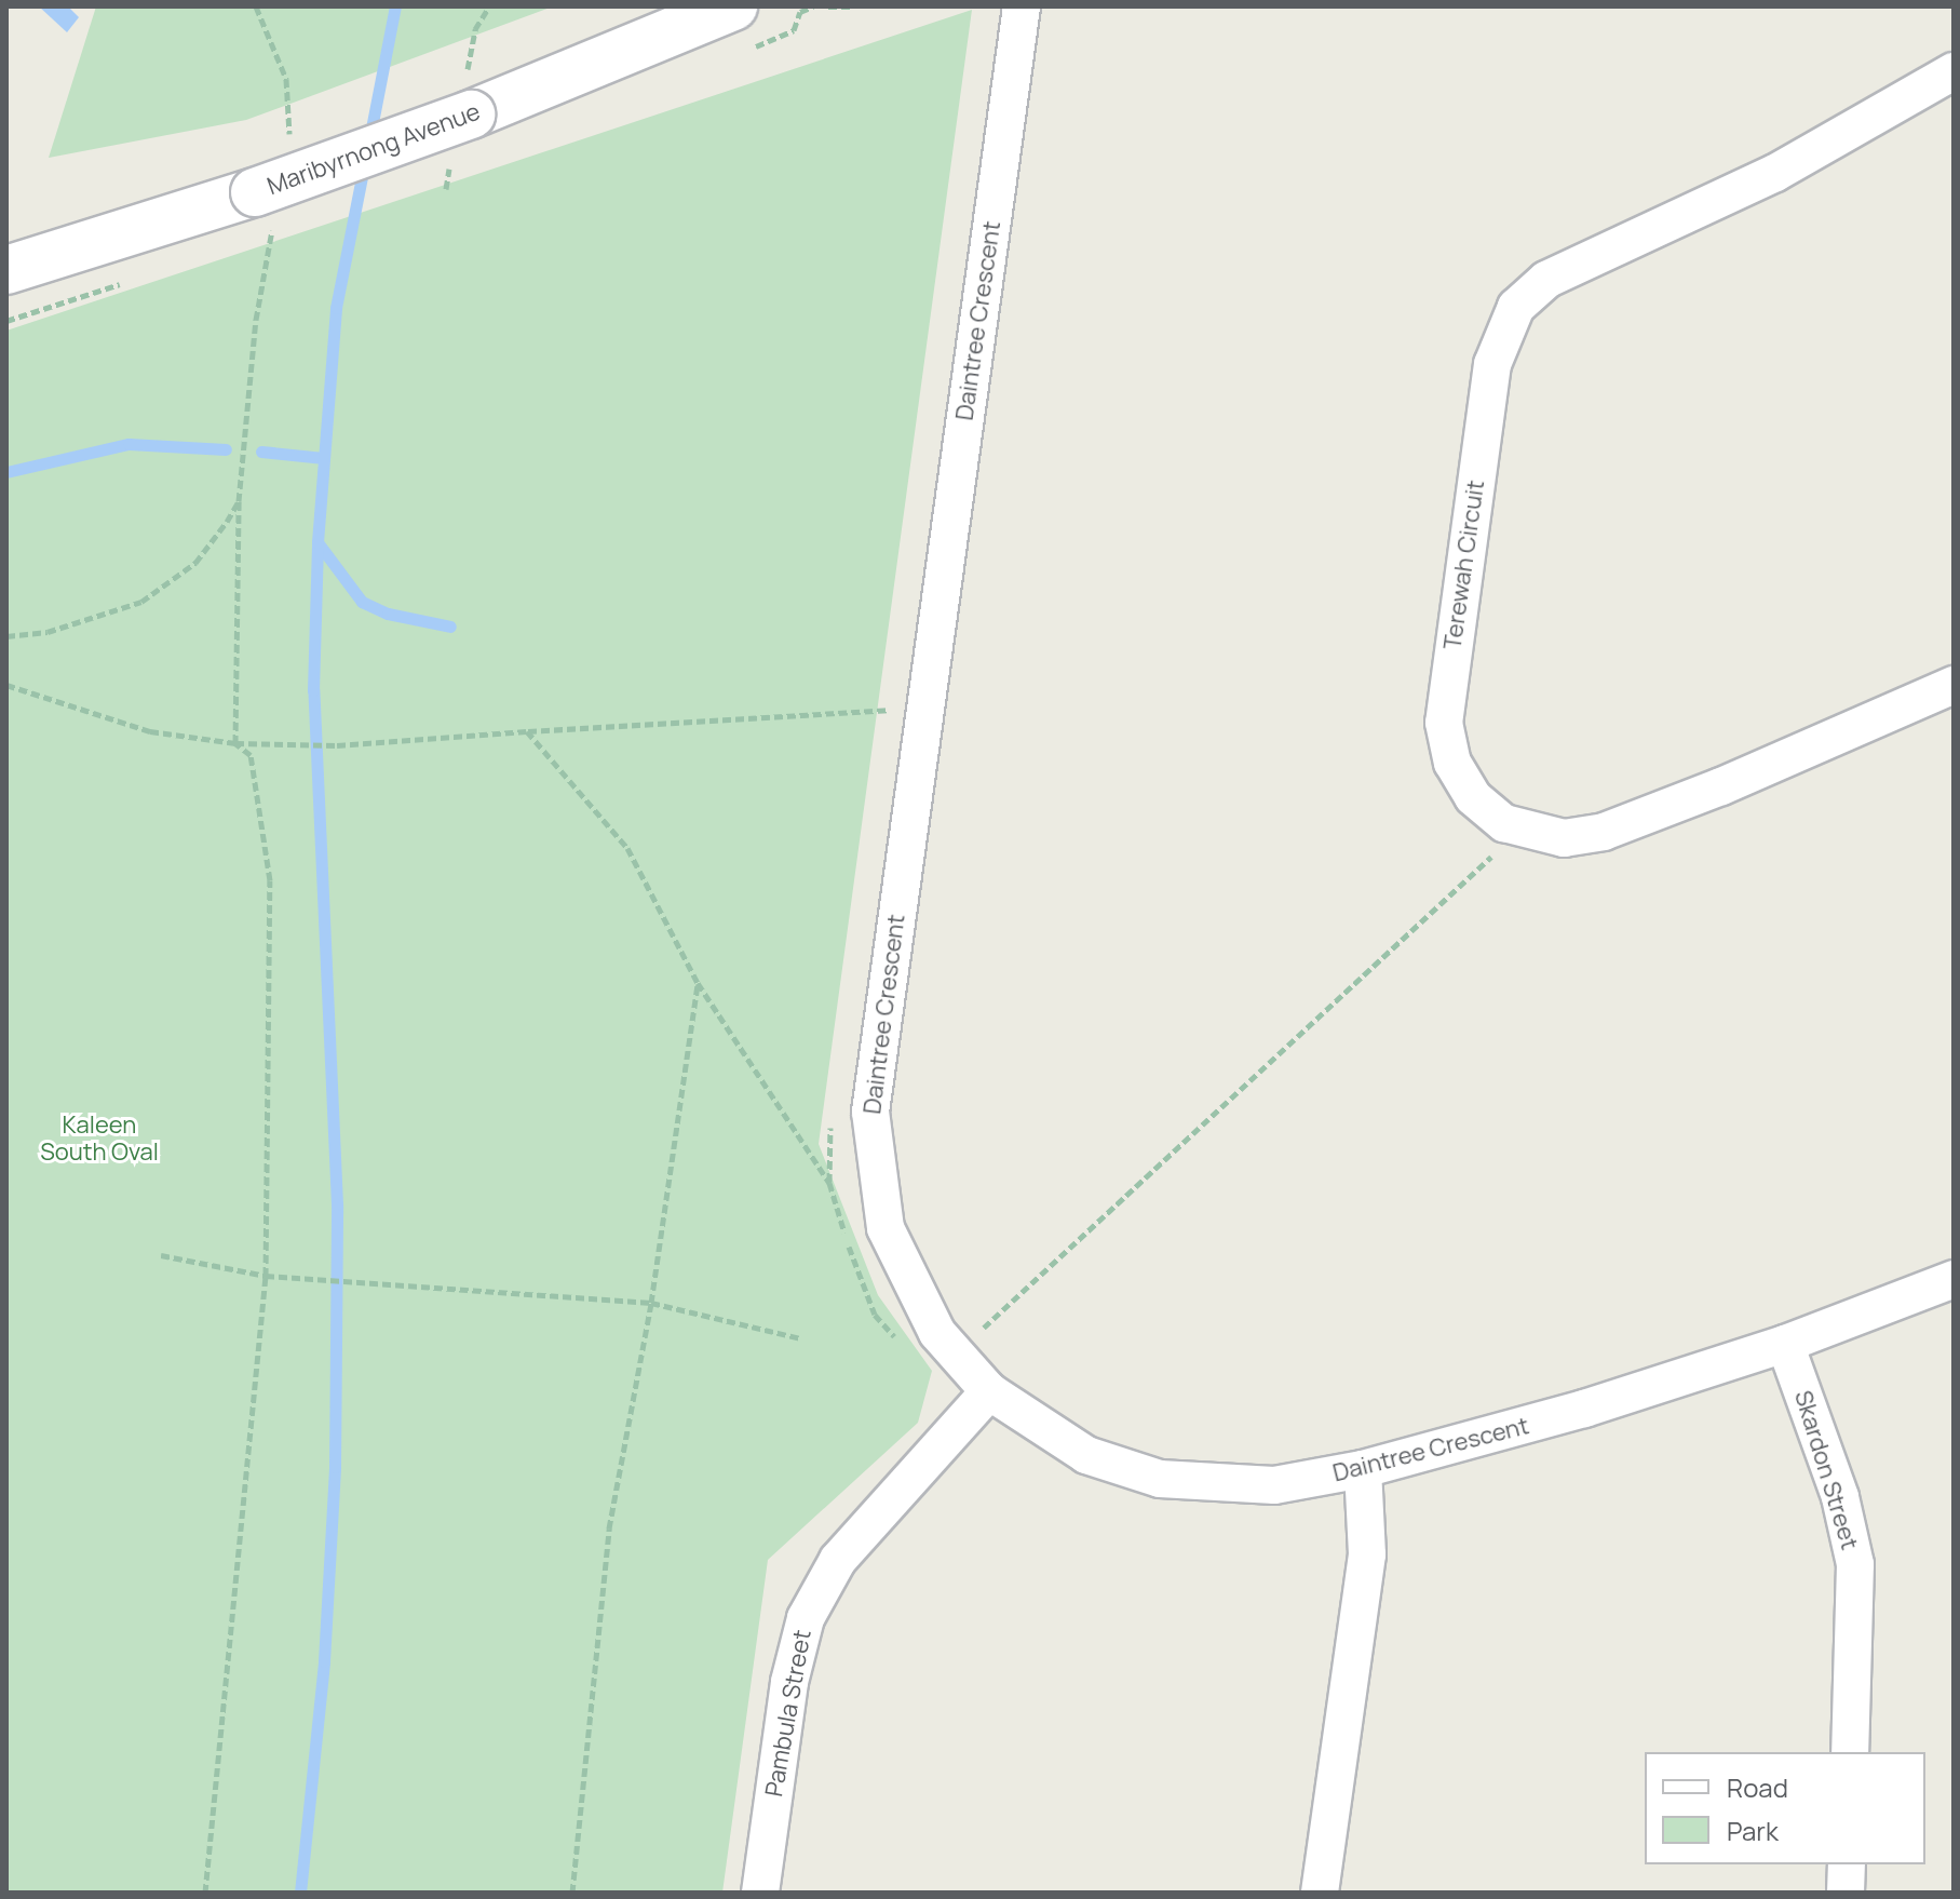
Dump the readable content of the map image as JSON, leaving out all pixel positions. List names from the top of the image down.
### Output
{
  "streets": {
    "street": [
      "Maribyrnong Avenue",
      "Daintree Crescent",
      "Terewah Circuit",
      "Skardon Street",
      "Pambula Street"
    ]
  },
  "crossings": [
    ["Daintree Crescent", "Skardon Street"],
    ["Daintree Crescent", "Pambula Street"]
  ],
  "parks": ["Kaleen South Oval"],
  "legend": ["Road", "Park"]
}
